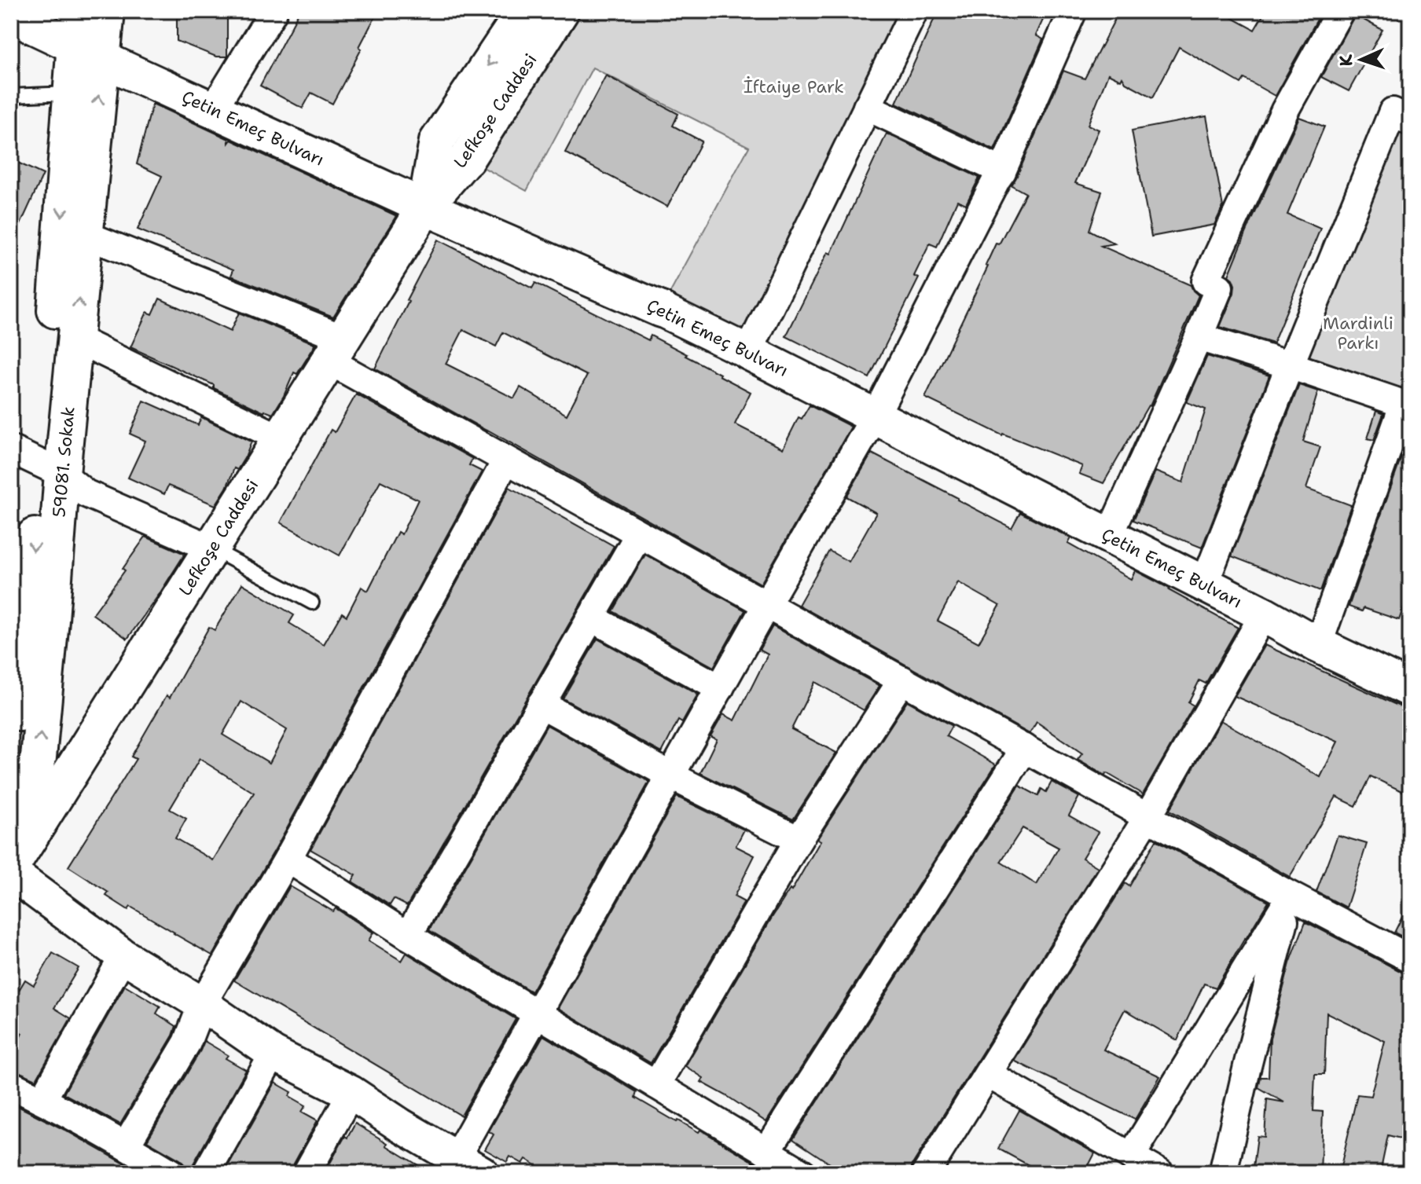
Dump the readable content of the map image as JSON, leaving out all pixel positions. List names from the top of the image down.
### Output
{
  "streets": {
    "main road": ["Lefkoşe Caddesi", "Çetin Emeç Bulvarı", "59081. Sokak"]
  },
  "crossings": [
    ["Lefkoşe Caddesi", "Çetin Emeç Bulvarı"],
    ["Çetin Emeç Bulvarı", "59081. Sokak"]
  ],
  "parks": ["İftaiye Park", "Mardinli Parkı"],
  "north": "left"
}
